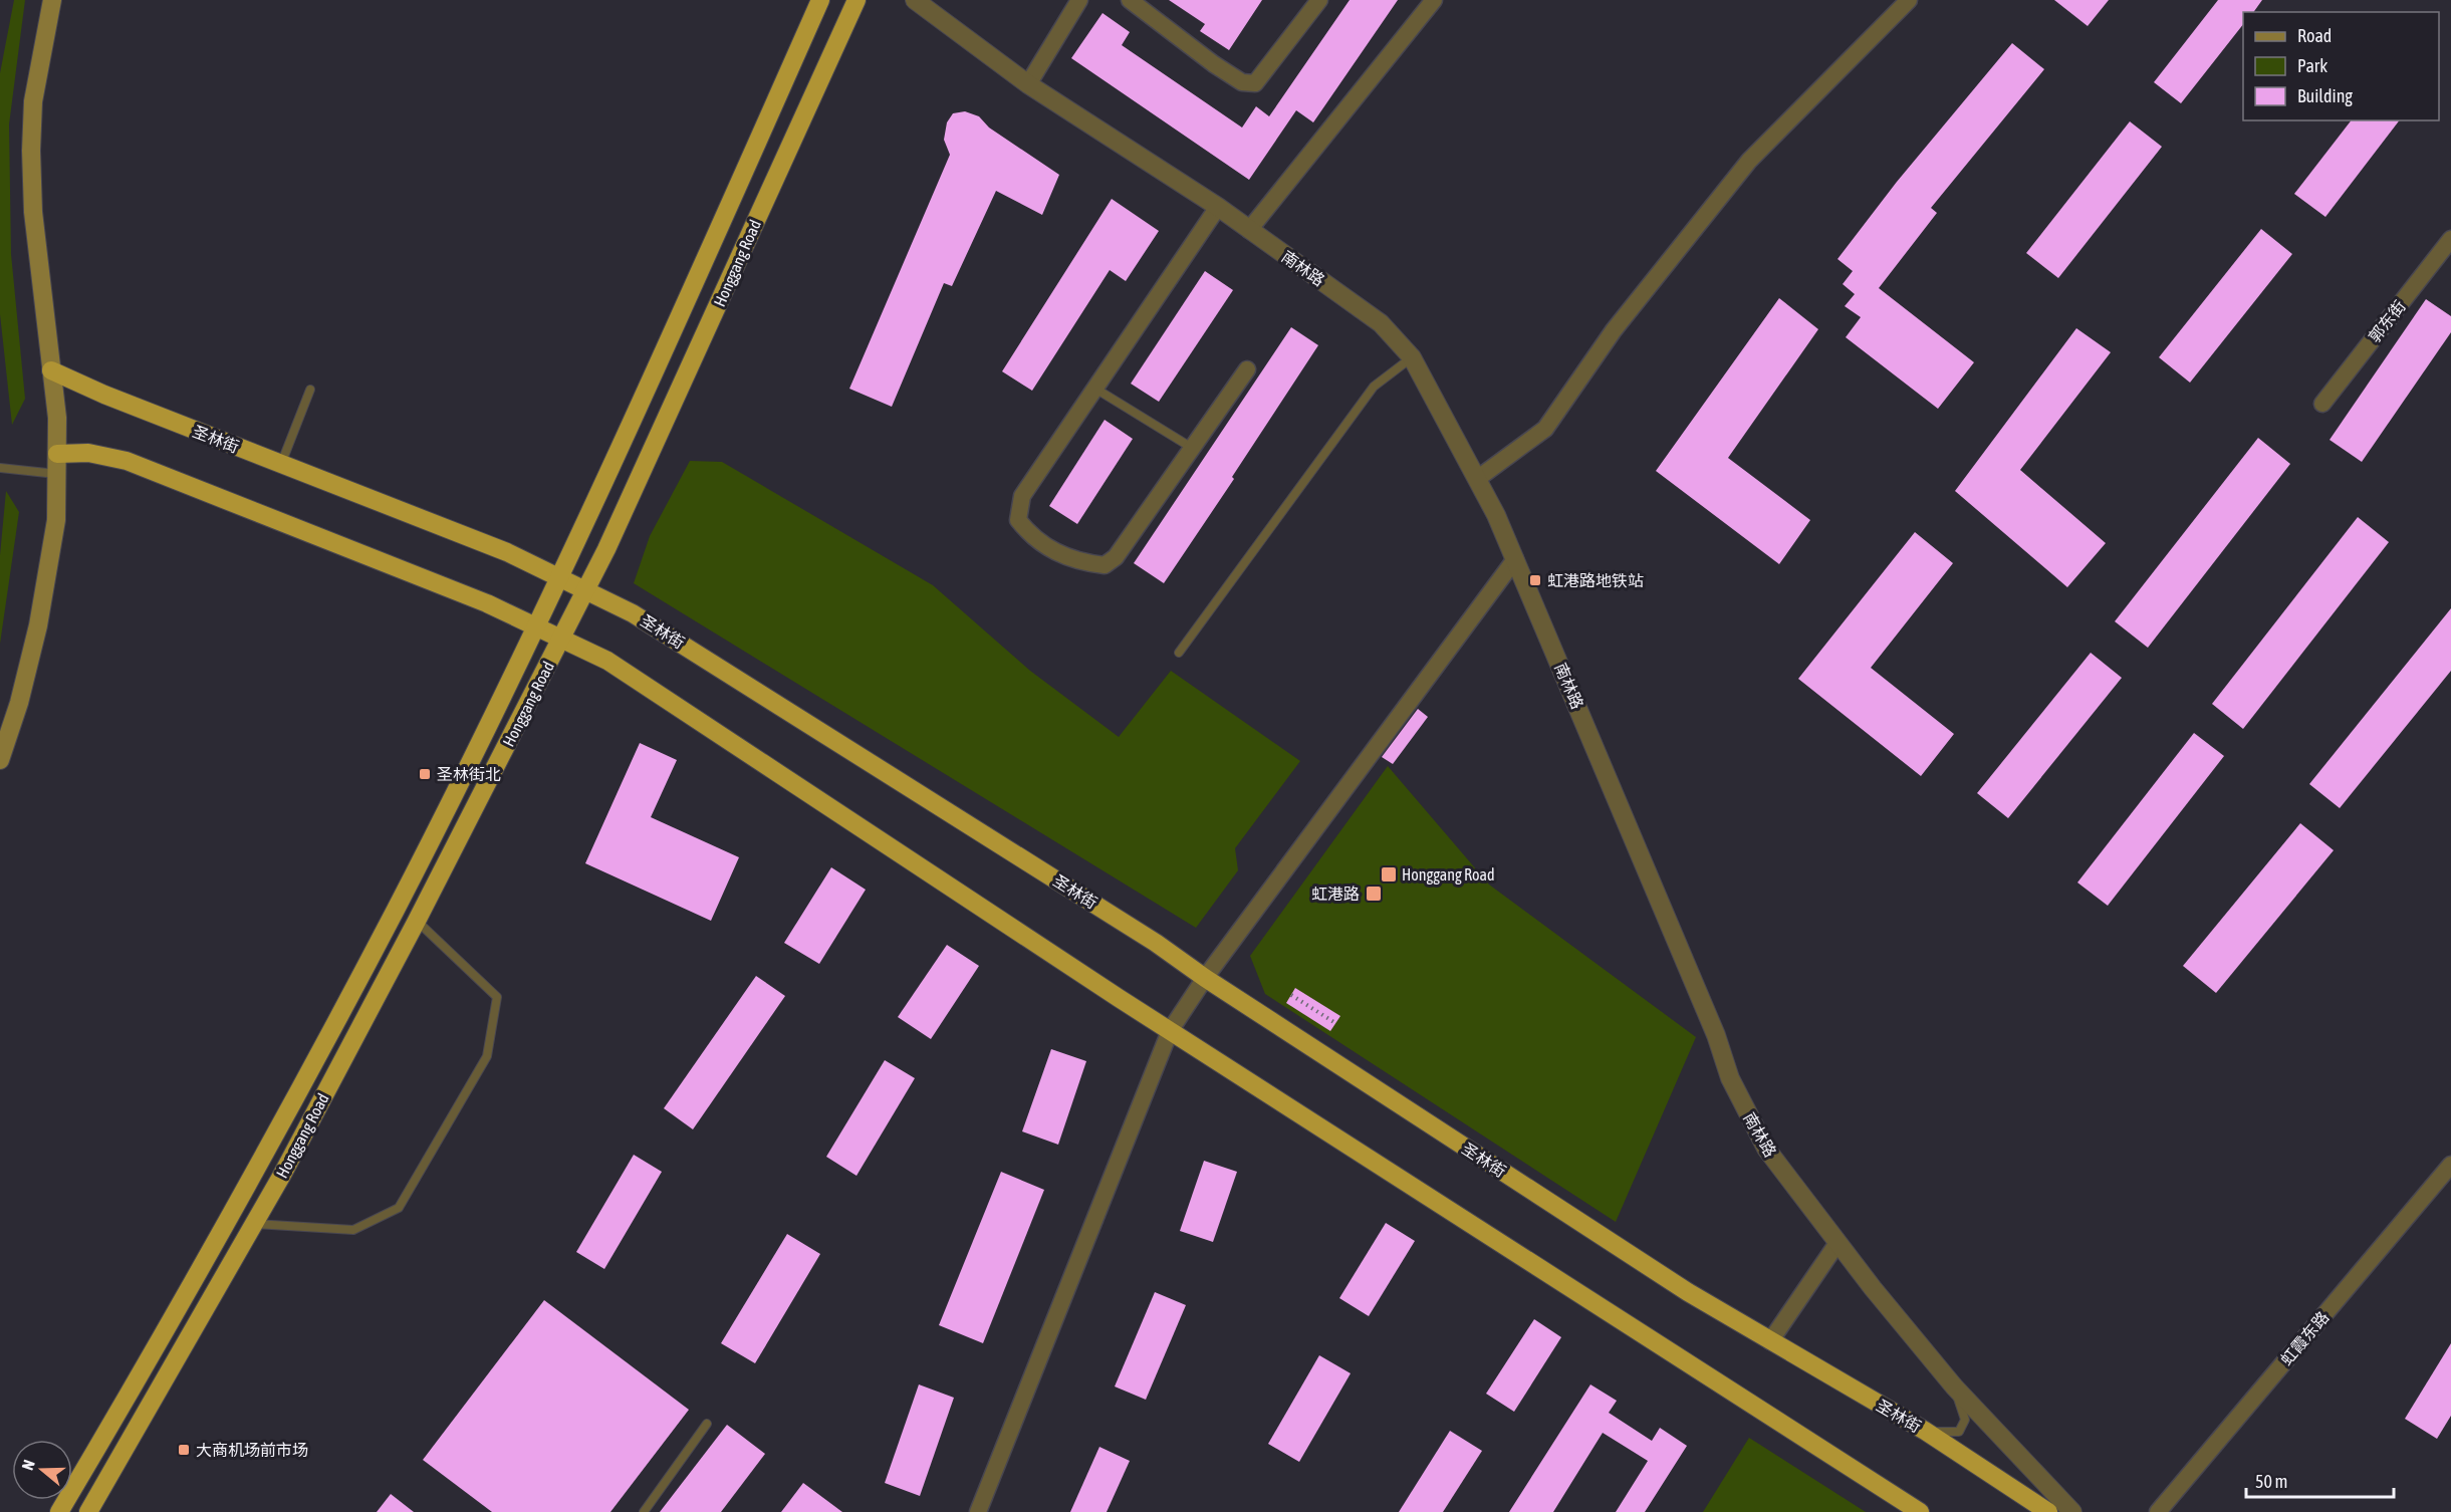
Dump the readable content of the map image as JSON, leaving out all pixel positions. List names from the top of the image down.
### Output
{
  "streets": {
    "highway": ["Honggang Road", "圣林街"],
    "street": ["南林路", "郭东街", "虹霞东路"]
  },
  "crossings": [
    ["Honggang Road", "圣林街"]
  ],
  "places": {
    "transit": [
      "虹港路地铁站",
      "圣林街北",
      "Honggang Road",
      "虹港路",
      "大商机场前市场"
    ]
  },
  "legend": ["Road", "Park", "Building"],
  "scale_bar": "50 m",
  "north": "left"
}
